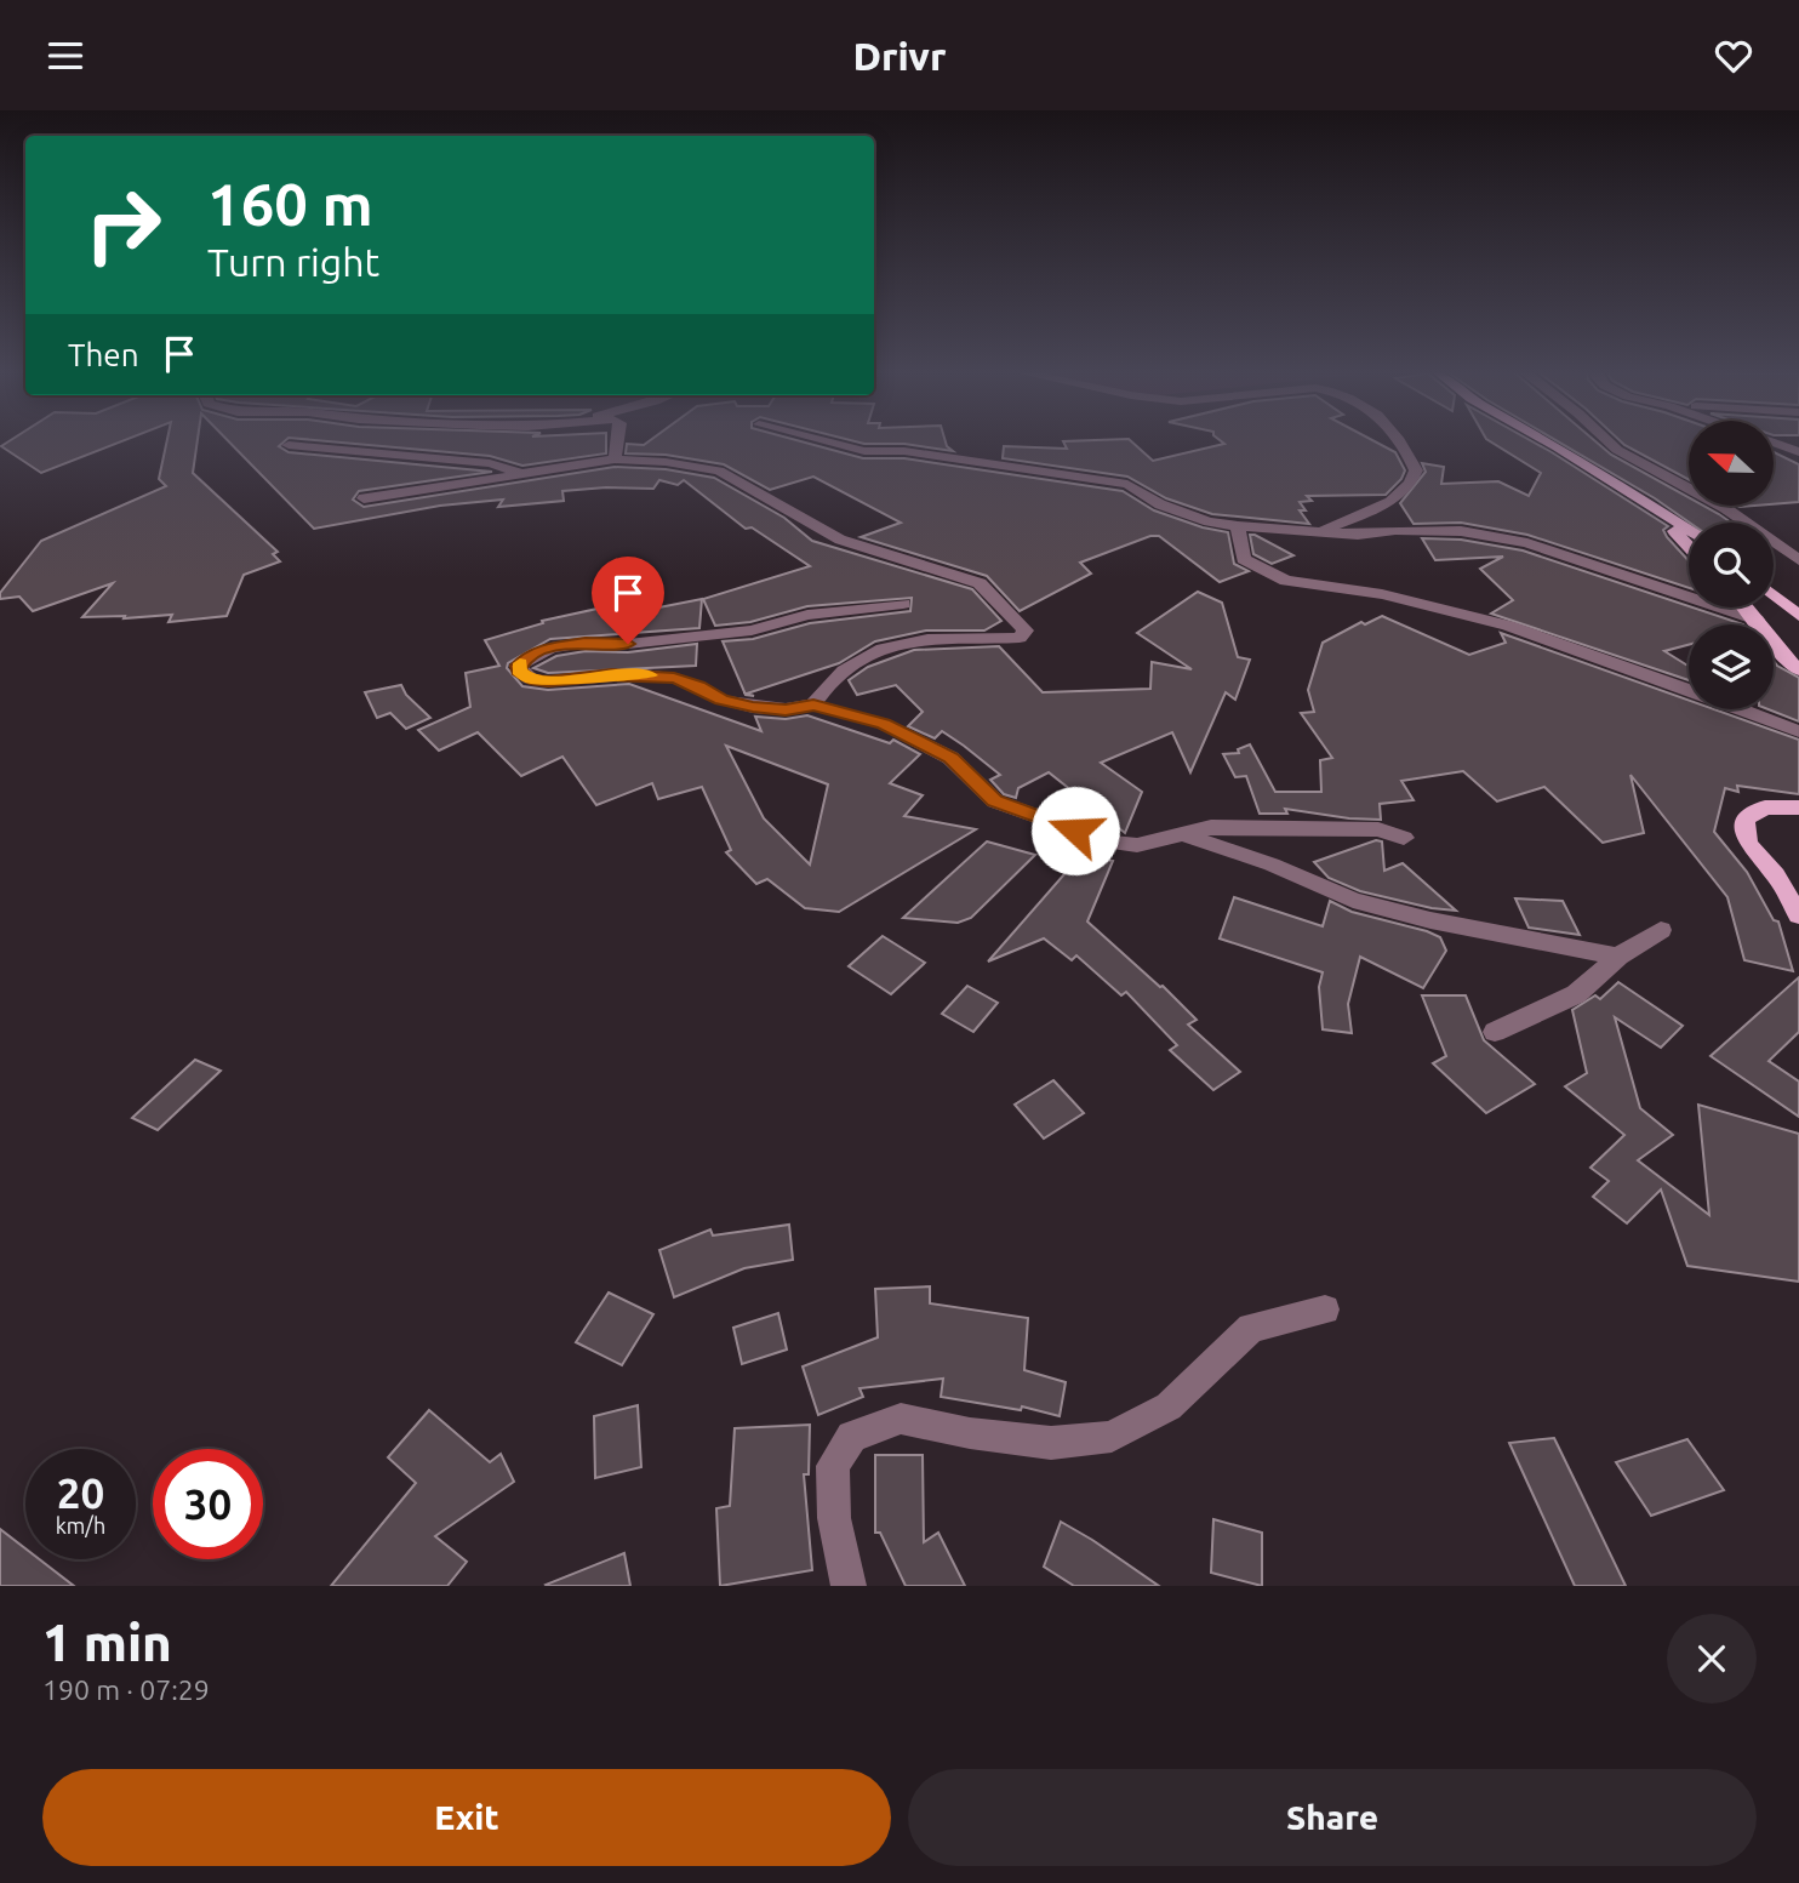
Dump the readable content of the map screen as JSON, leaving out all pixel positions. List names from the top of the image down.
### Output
{
  "north": "left",
  "page": {
    "header": "Drivr",
    "turn": ["160 m", "Turn right"],
    "then": "Then",
    "speed": "20 km/h",
    "limit": "30",
    "heading": ["1 min", "190 m · 07:29"],
    "buttons": ["Exit", "Share"]
  }
}
